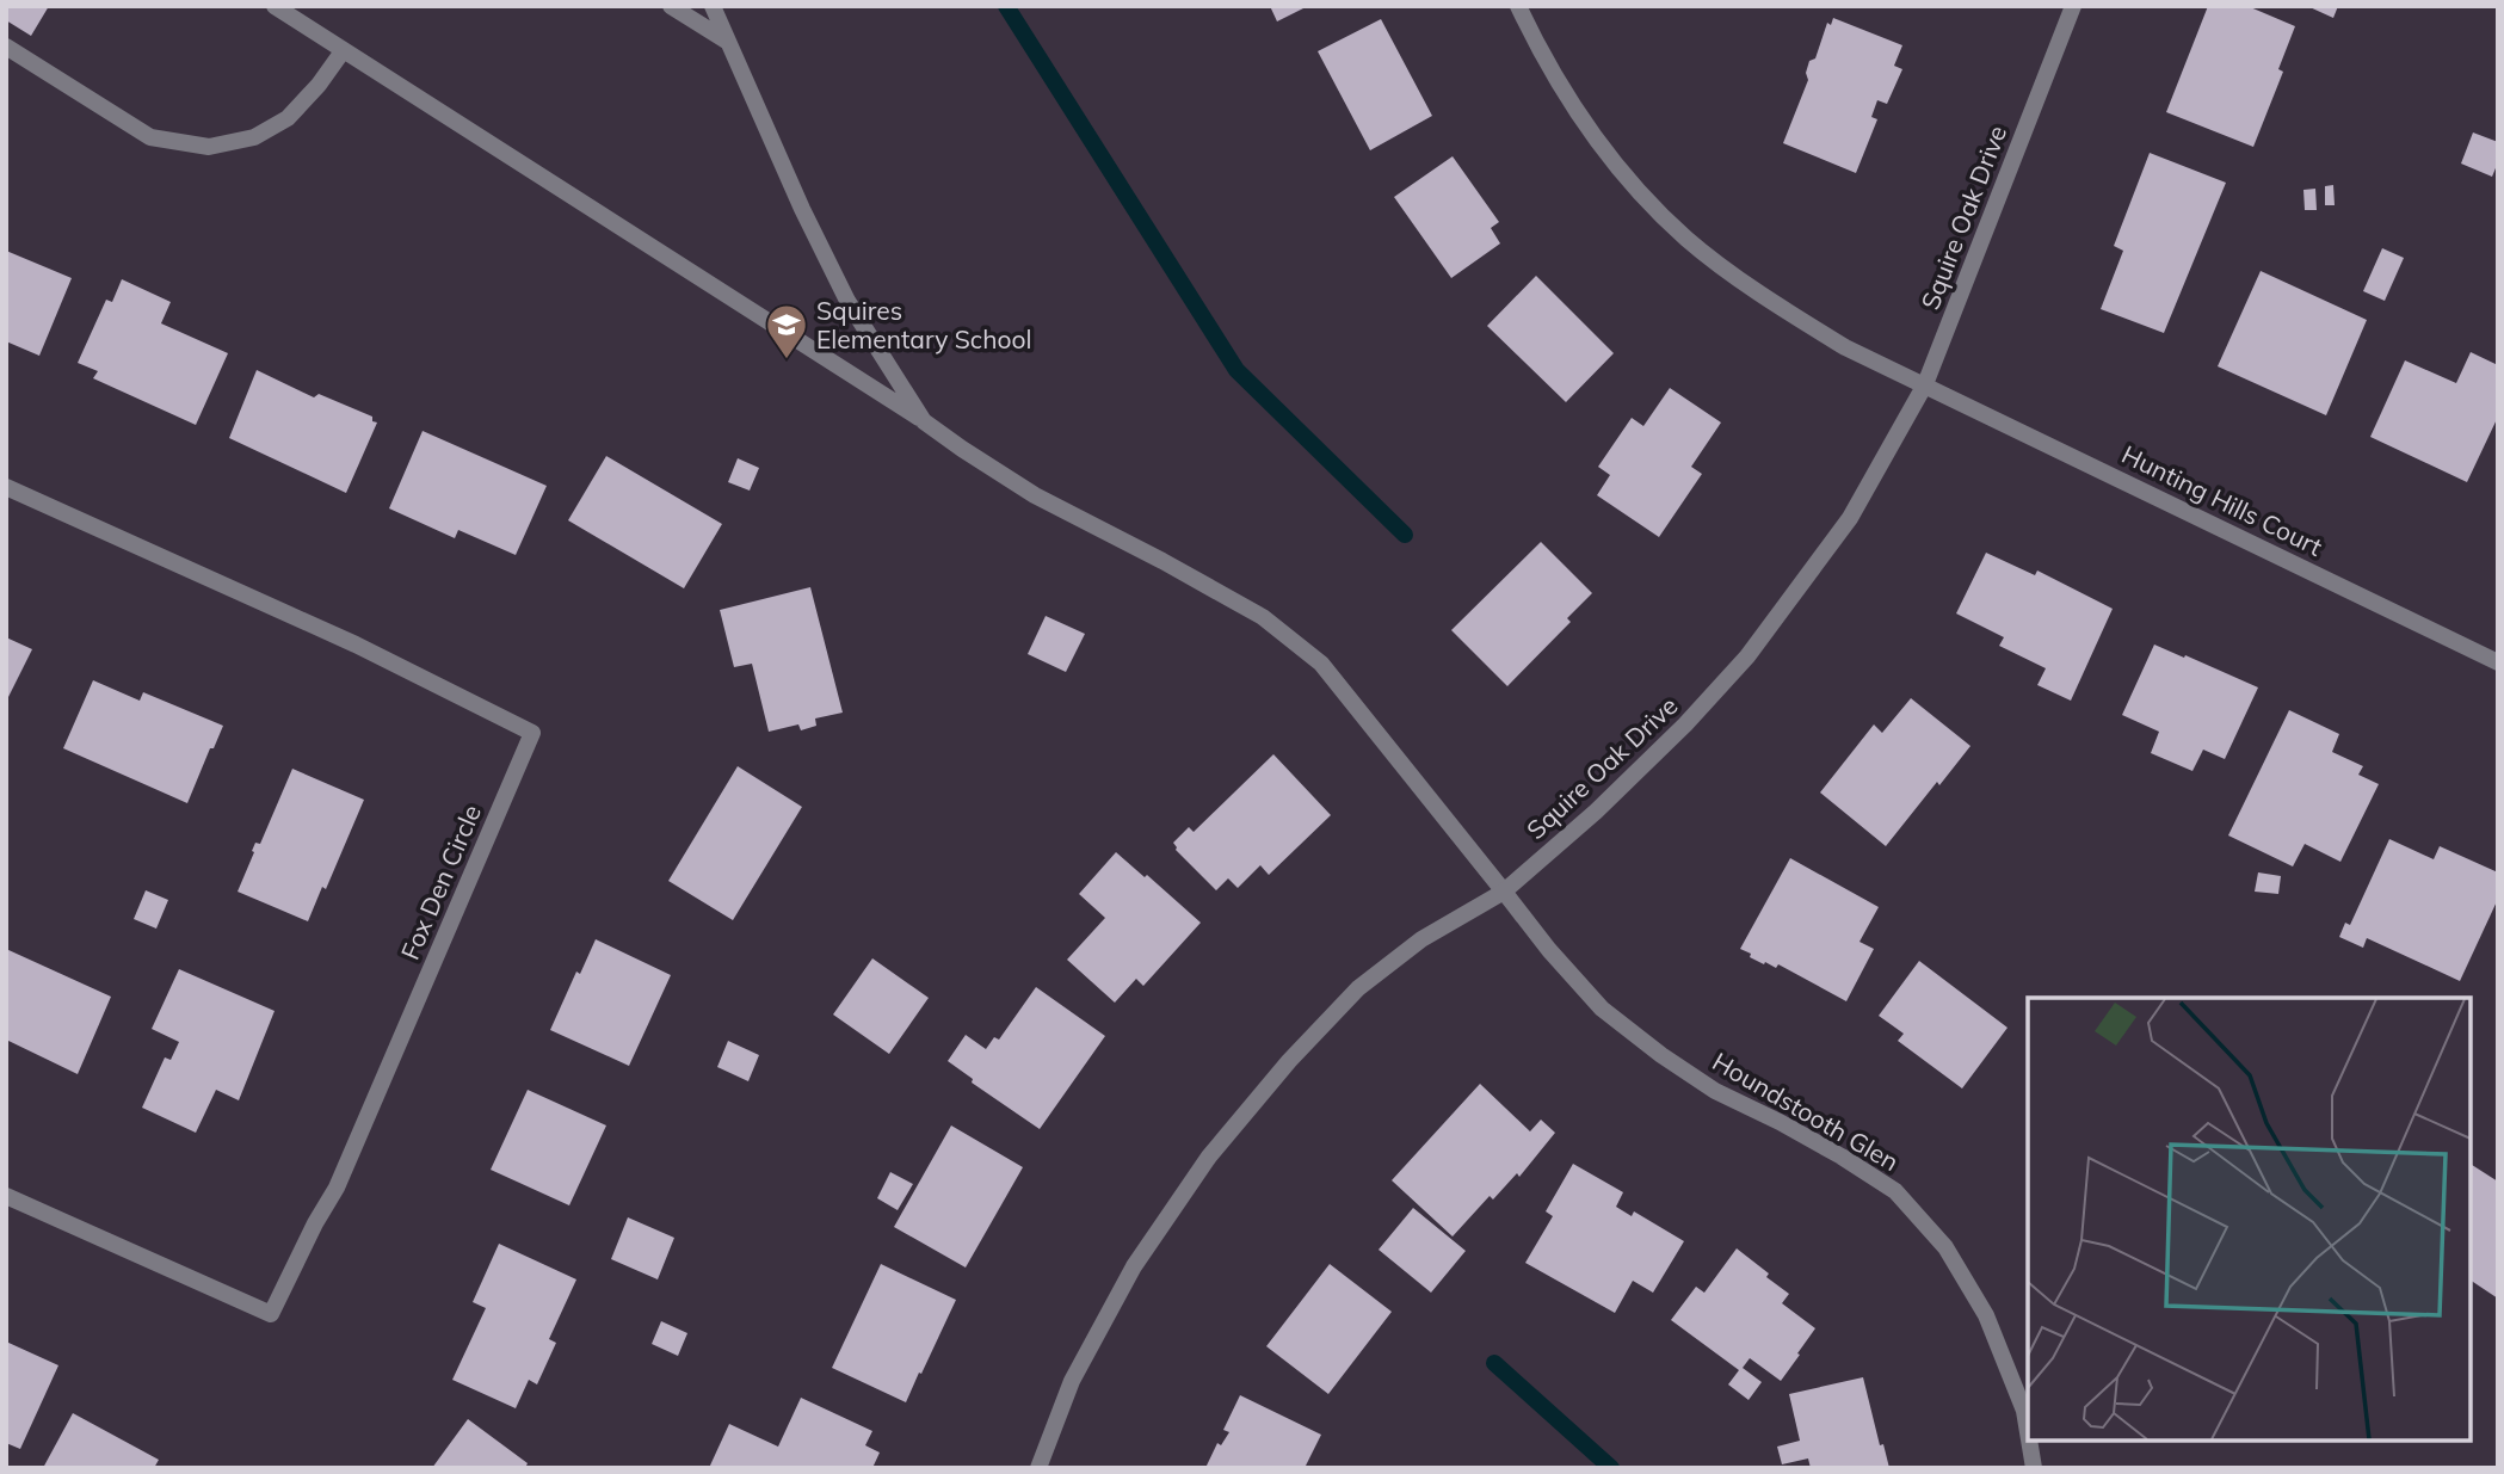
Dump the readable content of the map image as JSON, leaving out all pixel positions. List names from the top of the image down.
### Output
{
  "streets": {
    "street": [
      "Squire Oak Drive",
      "Hunting Hills Court",
      "Fox Den Circle",
      "Houndstooth Glen"
    ]
  },
  "crossings": [
    ["Squire Oak Drive", "Hunting Hills Court"],
    ["Squire Oak Drive", "Houndstooth Glen"]
  ],
  "places": {
    "school or university": ["Squires Elementary School"]
  }
}
